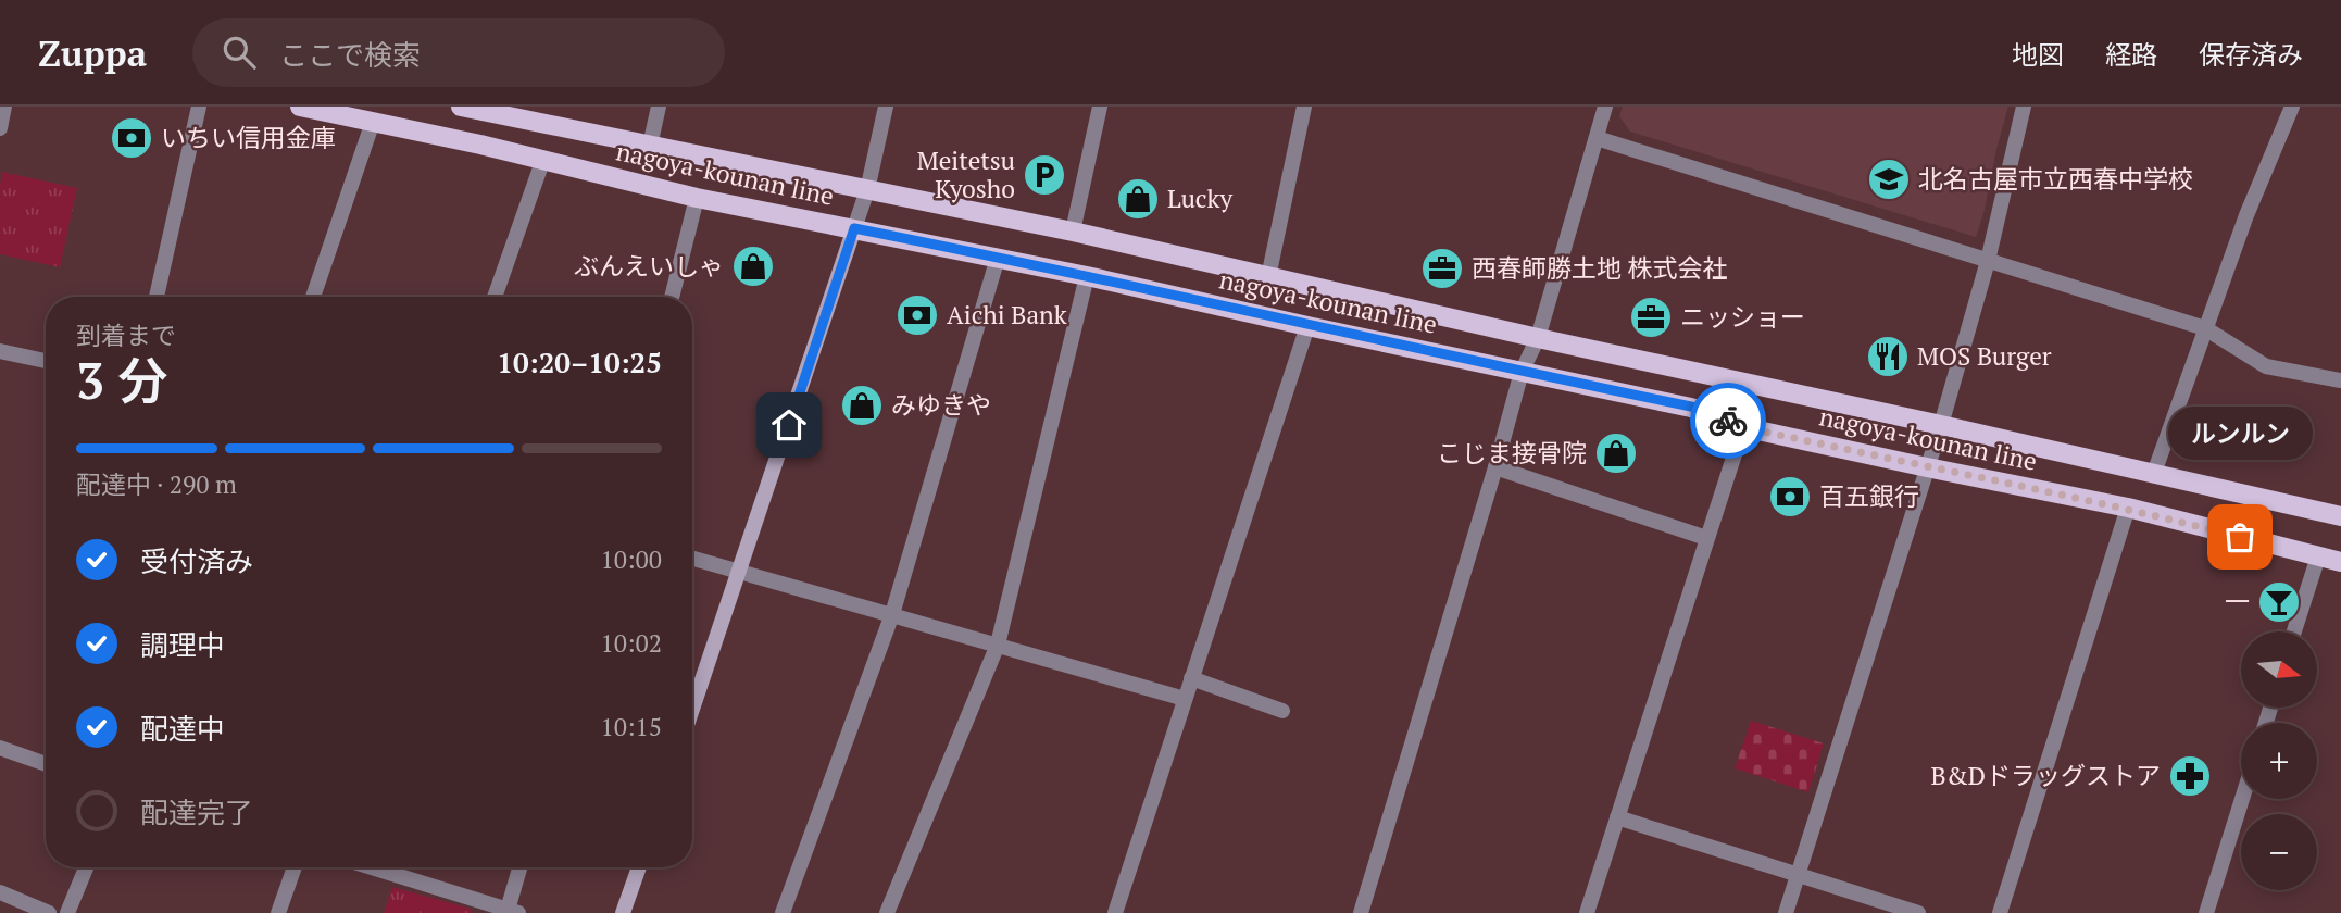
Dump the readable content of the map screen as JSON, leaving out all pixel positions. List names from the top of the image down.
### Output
{
  "streets": {
    "main road": ["nagoya-kounan line"]
  },
  "places": {
    "bank": ["いちい信用金庫", "Aichi Bank", "百五銀行"],
    "parking": ["Meitetsu Kyosho"],
    "school or university": ["北名古屋市立西春中学校"],
    "shop": [
      "Lucky",
      "ぶんえいしゃ",
      "みゆきや",
      "こじま接骨院"
    ],
    "office": ["西春師勝土地 株式会社", "ニッショー"],
    "restaurant": ["MOS Burger"],
    "other": ["ルンルン"],
    "bar": ["一"],
    "pharmacy": ["B&Dドラッグストア"]
  },
  "north": "right",
  "page": {
    "header": "Zuppa",
    "search": "ここで検索",
    "nav": ["地図", "経路", "保存済み"],
    "heading": ["3 分", "到着まで", "10:20–10:25"],
    "bubble": "ルンルン",
    "bar": "配達中 · 290 m",
    "list": [
      ["受付済み", "10:00"],
      ["調理中", "10:02"],
      ["配達中", "10:15"],
      "配達完了"
    ],
    "map_buttons": ["+", "−"]
  }
}
